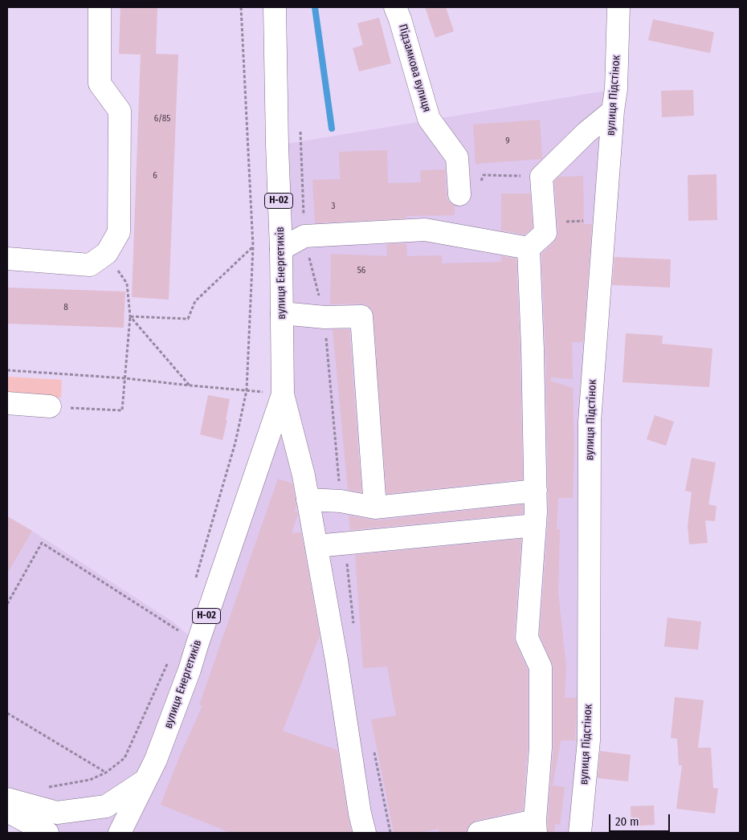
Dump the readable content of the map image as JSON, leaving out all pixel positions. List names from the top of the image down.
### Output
{
  "streets": {
    "main road": [
      "Підзамкова вулиця",
      "вулиця Підстінок",
      "Н-02",
      "вулиця Енергетиків"
    ]
  },
  "house_numbers": [
    "6/85",
    "9",
    "6",
    "3",
    "56",
    "8"
  ],
  "scale_bar": "20 m"
}
